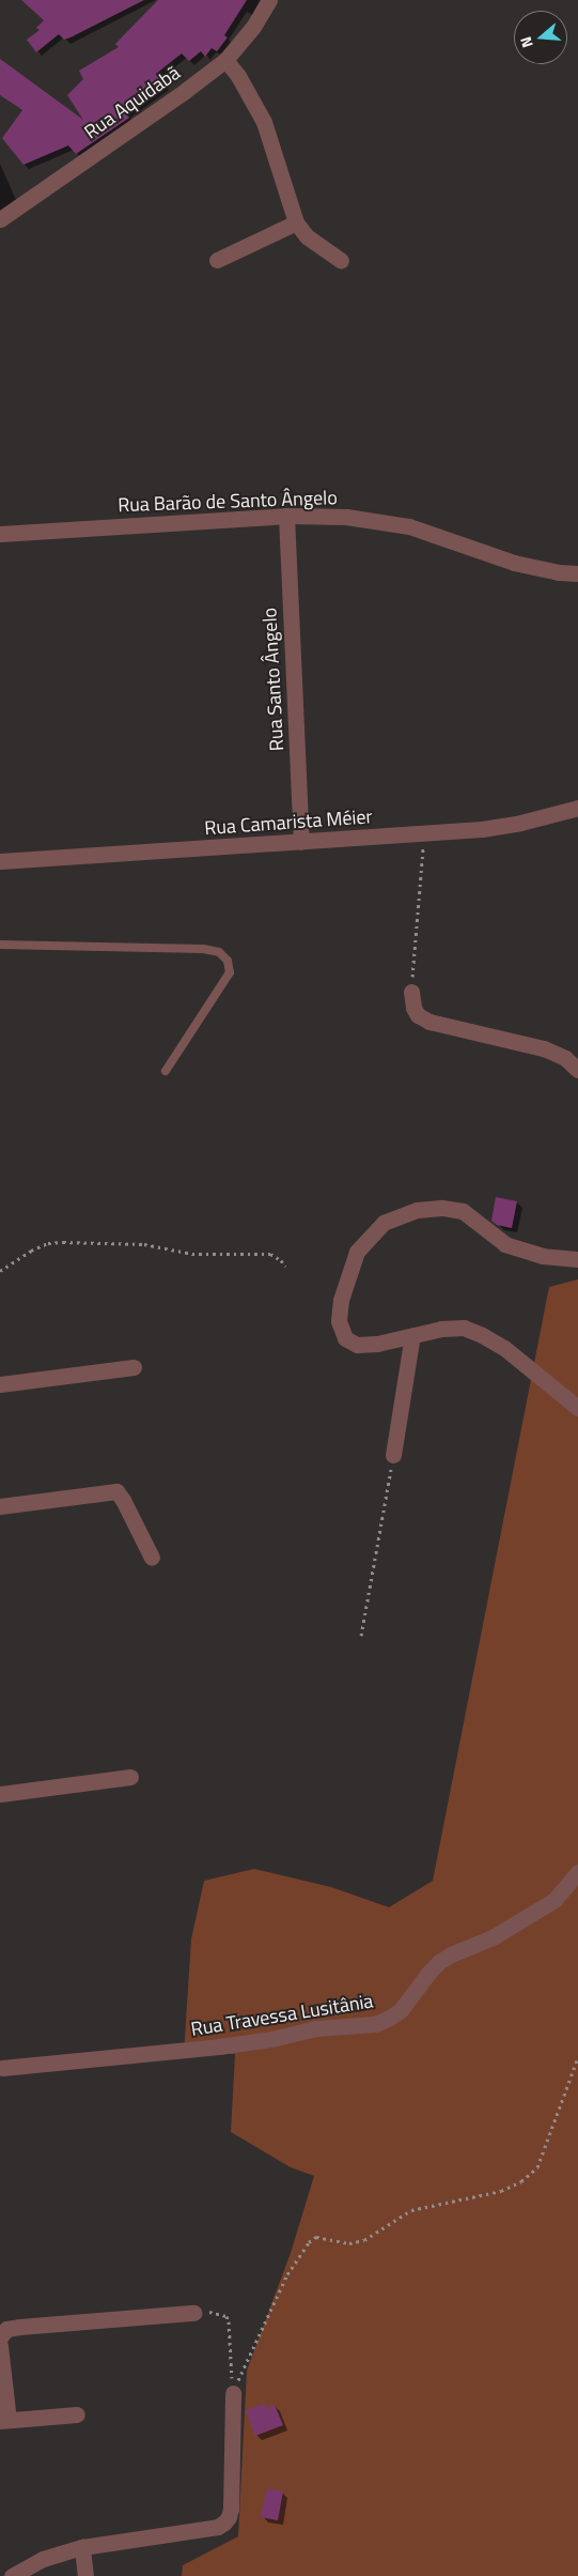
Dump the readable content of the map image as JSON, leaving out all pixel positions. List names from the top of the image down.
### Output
{
  "streets": {
    "street": [
      "Rua Aquidabã",
      "Rua Barão de Santo Ângelo",
      "Rua Santo Ângelo",
      "Rua Camarista Méier",
      "Rua Travessa Lusitânia"
    ]
  },
  "crossings": [
    ["Rua Barão de Santo Ângelo", "Rua Santo Ângelo"],
    ["Rua Santo Ângelo", "Rua Camarista Méier"]
  ],
  "north": "left"
}
